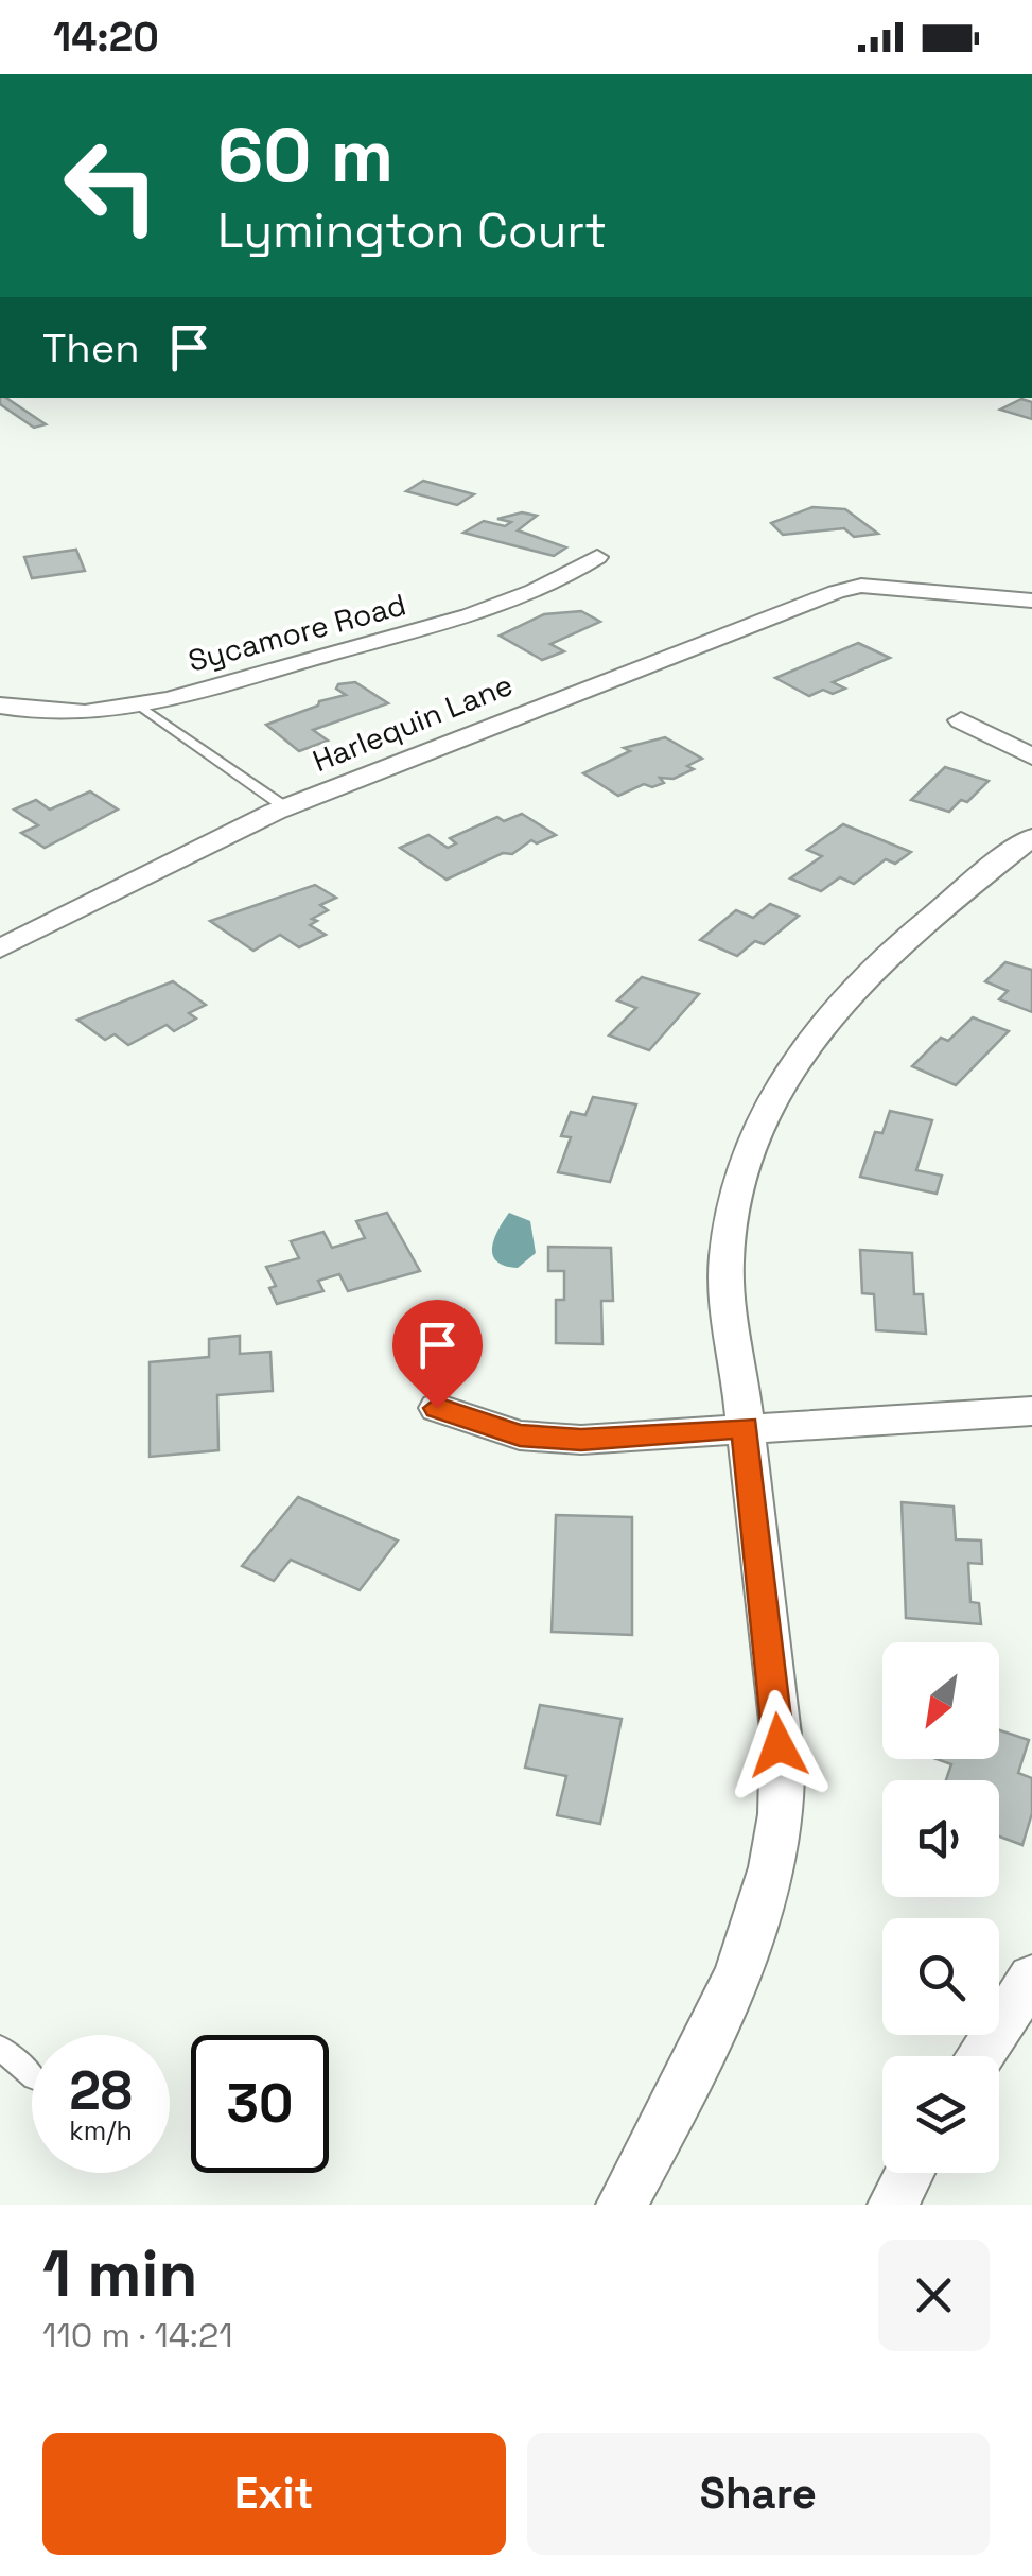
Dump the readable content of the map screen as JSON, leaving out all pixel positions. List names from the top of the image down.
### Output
{
  "streets": {
    "street": ["Sycamore Road", "Harlequin Lane"]
  },
  "north": "bottom left",
  "page": {
    "status": "14:20",
    "turn": ["60 m", "Lymington Court"],
    "then": "Then",
    "speed": "28 km/h",
    "limit": "30",
    "heading": ["1 min", "110 m · 14:21"],
    "buttons": ["Exit", "Share"]
  }
}
